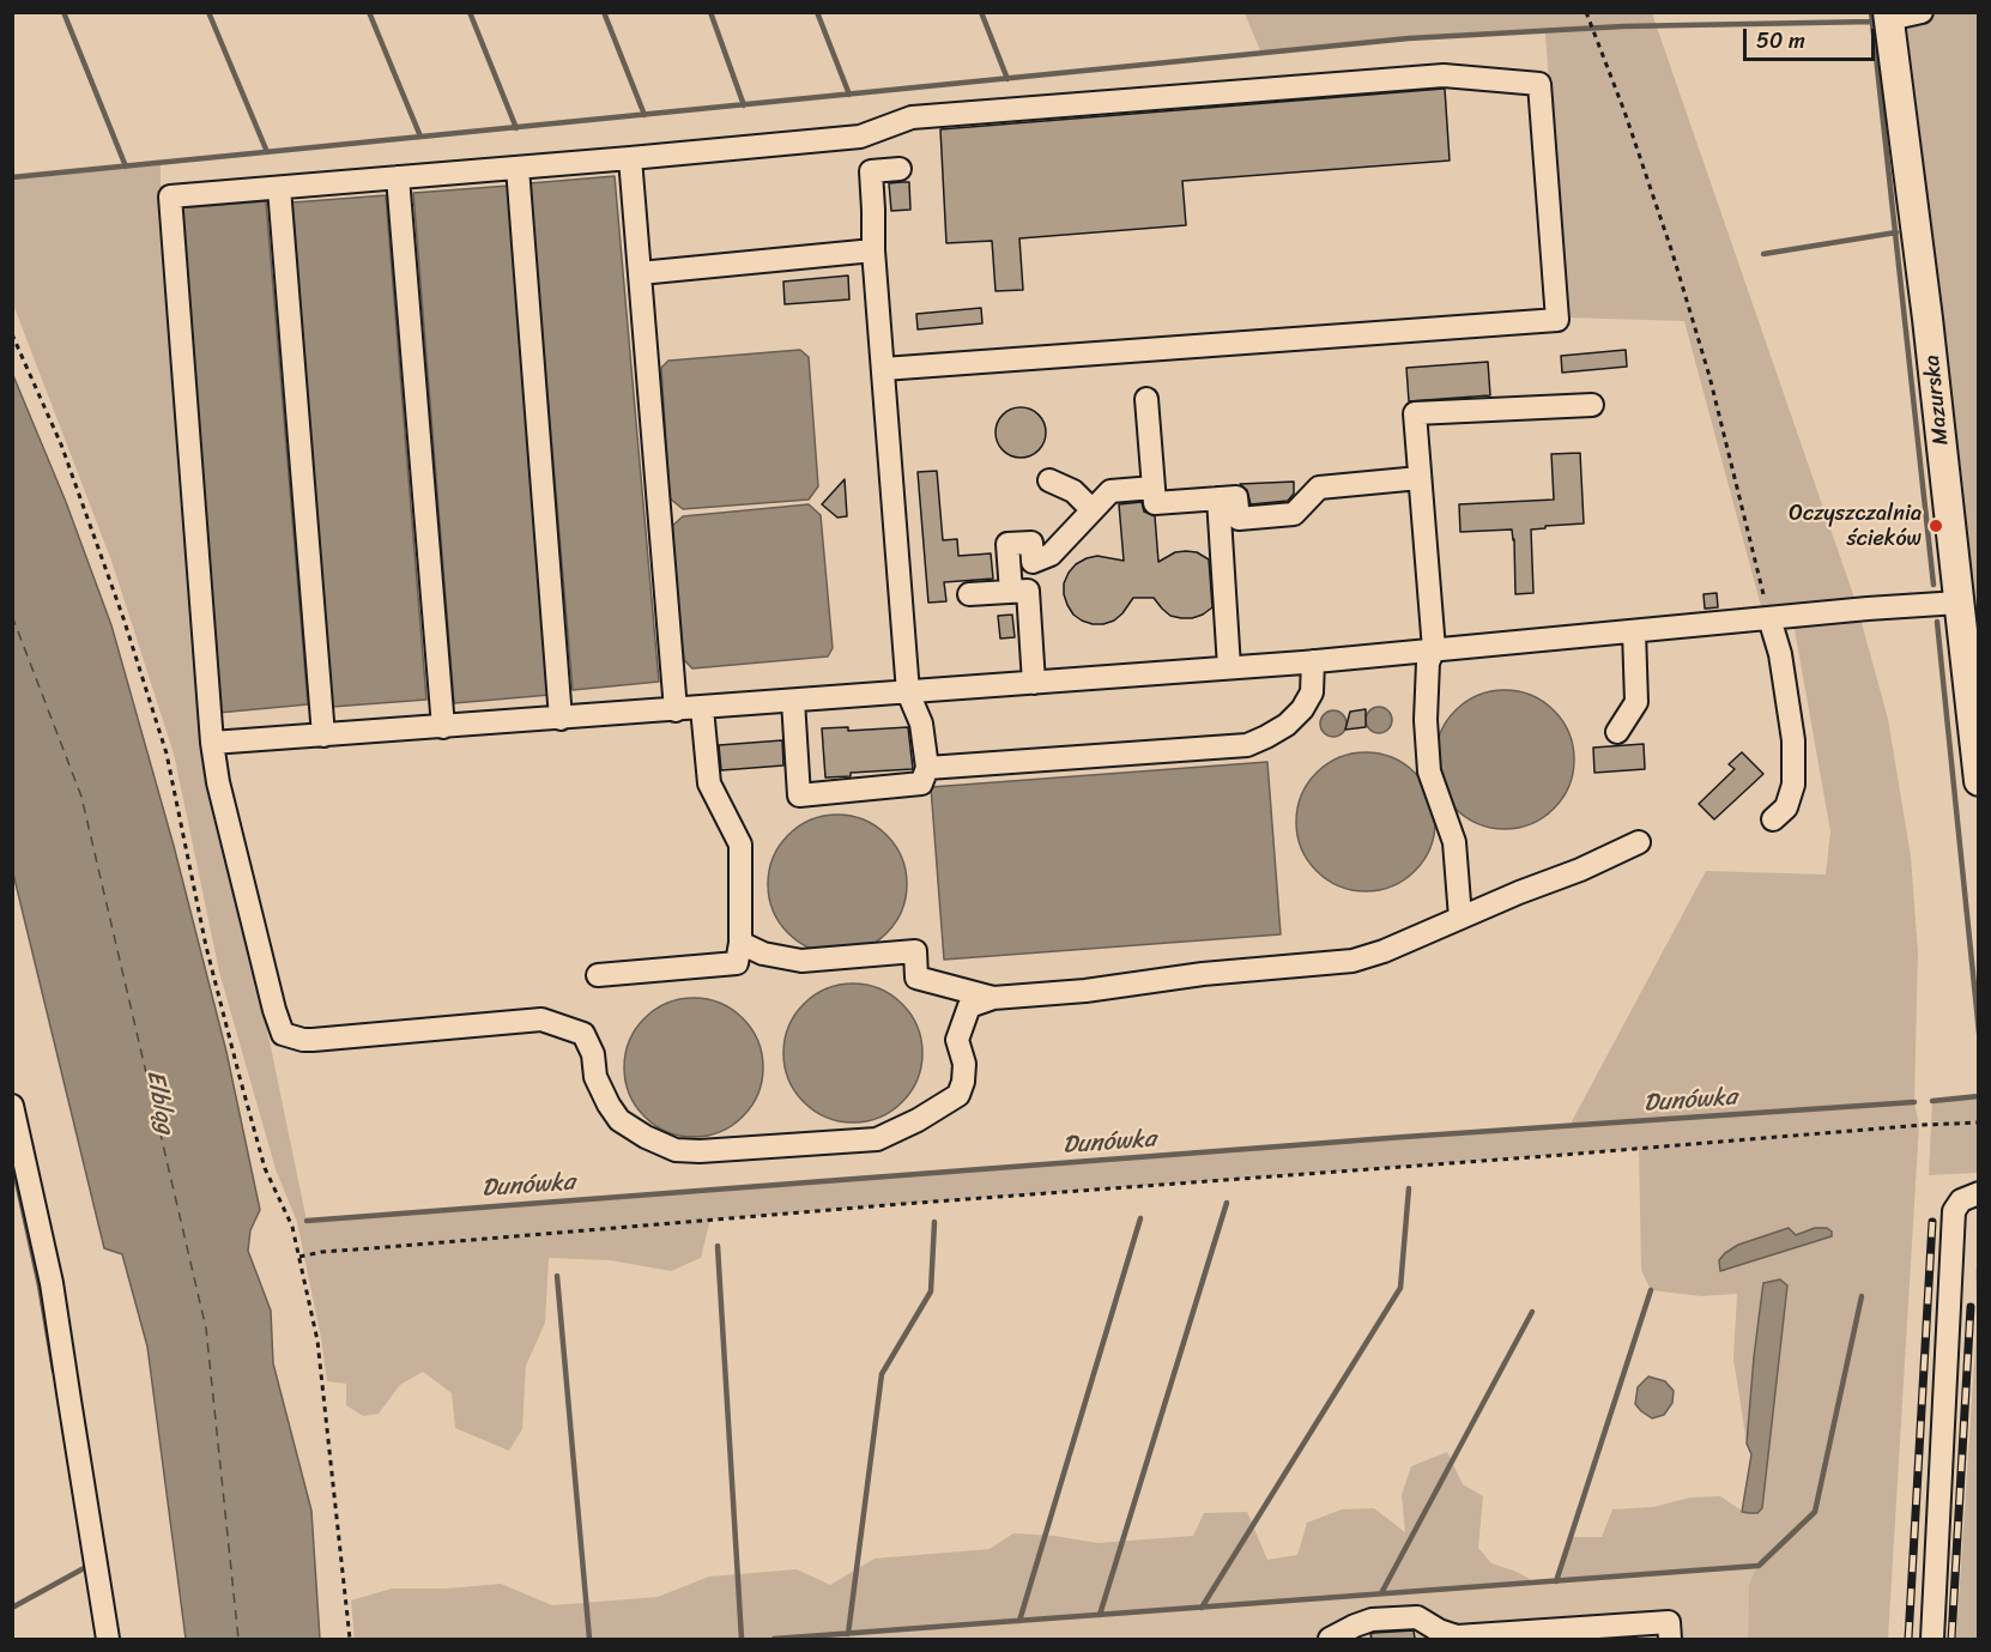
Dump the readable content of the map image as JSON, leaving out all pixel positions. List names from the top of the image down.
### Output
{
  "streets": {
    "main road": ["Mazurska"]
  },
  "water": ["Dunówka", "Elbląg"],
  "places": ["Oczyszczalnia ścieków"],
  "scale_bar": "50 m"
}
